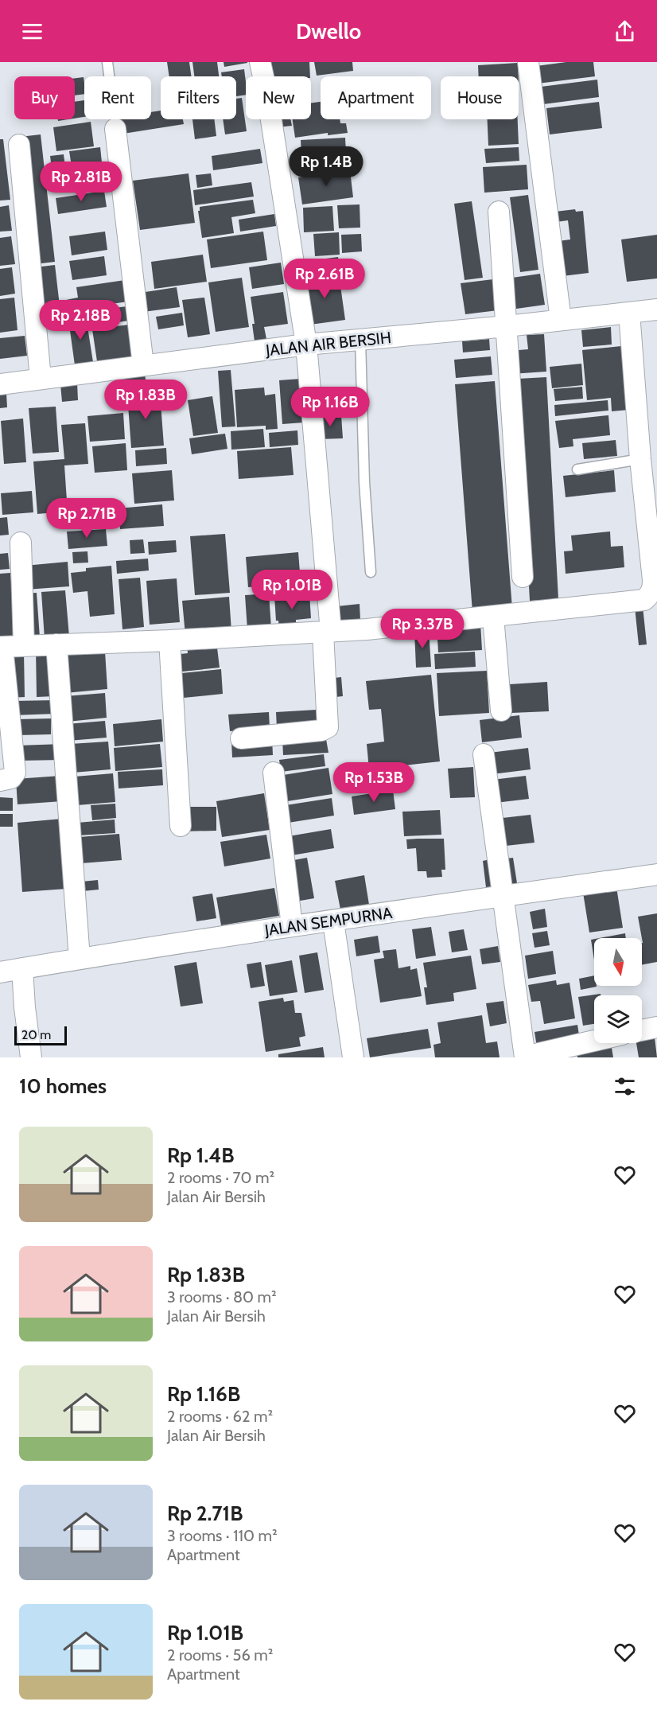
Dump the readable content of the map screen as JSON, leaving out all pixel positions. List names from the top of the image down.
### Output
{
  "streets": {
    "street": ["JALAN AIR BERSIH", "JALAN SEMPURNA"]
  },
  "scale_bar": "20 m",
  "north": "bottom",
  "page": {
    "header": "Dwello",
    "chip": [
      "Buy",
      "Rent",
      "Filters",
      "New",
      "Apartment",
      "House"
    ],
    "price": [
      "Rp 1.4B",
      "Rp 2.81B",
      "Rp 2.61B",
      "Rp 2.18B",
      "Rp 1.83B",
      "Rp 1.16B",
      "Rp 2.71B",
      "Rp 1.01B",
      "Rp 3.37B",
      "Rp 1.53B"
    ],
    "scale": "20 m",
    "heading": "10 homes",
    "list": [
      {
        "name": "Rp 1.4B",
        "note": "2 rooms · 70 m² · Jalan Air Bersih"
      },
      {
        "name": "Rp 1.83B",
        "note": "3 rooms · 80 m² · Jalan Air Bersih"
      },
      {
        "name": "Rp 1.16B",
        "note": "2 rooms · 62 m² · Jalan Air Bersih"
      },
      {
        "name": "Rp 2.71B",
        "note": "3 rooms · 110 m² · Apartment"
      },
      {
        "name": "Rp 1.01B",
        "note": "2 rooms · 56 m² · Apartment"
      }
    ]
  }
}
